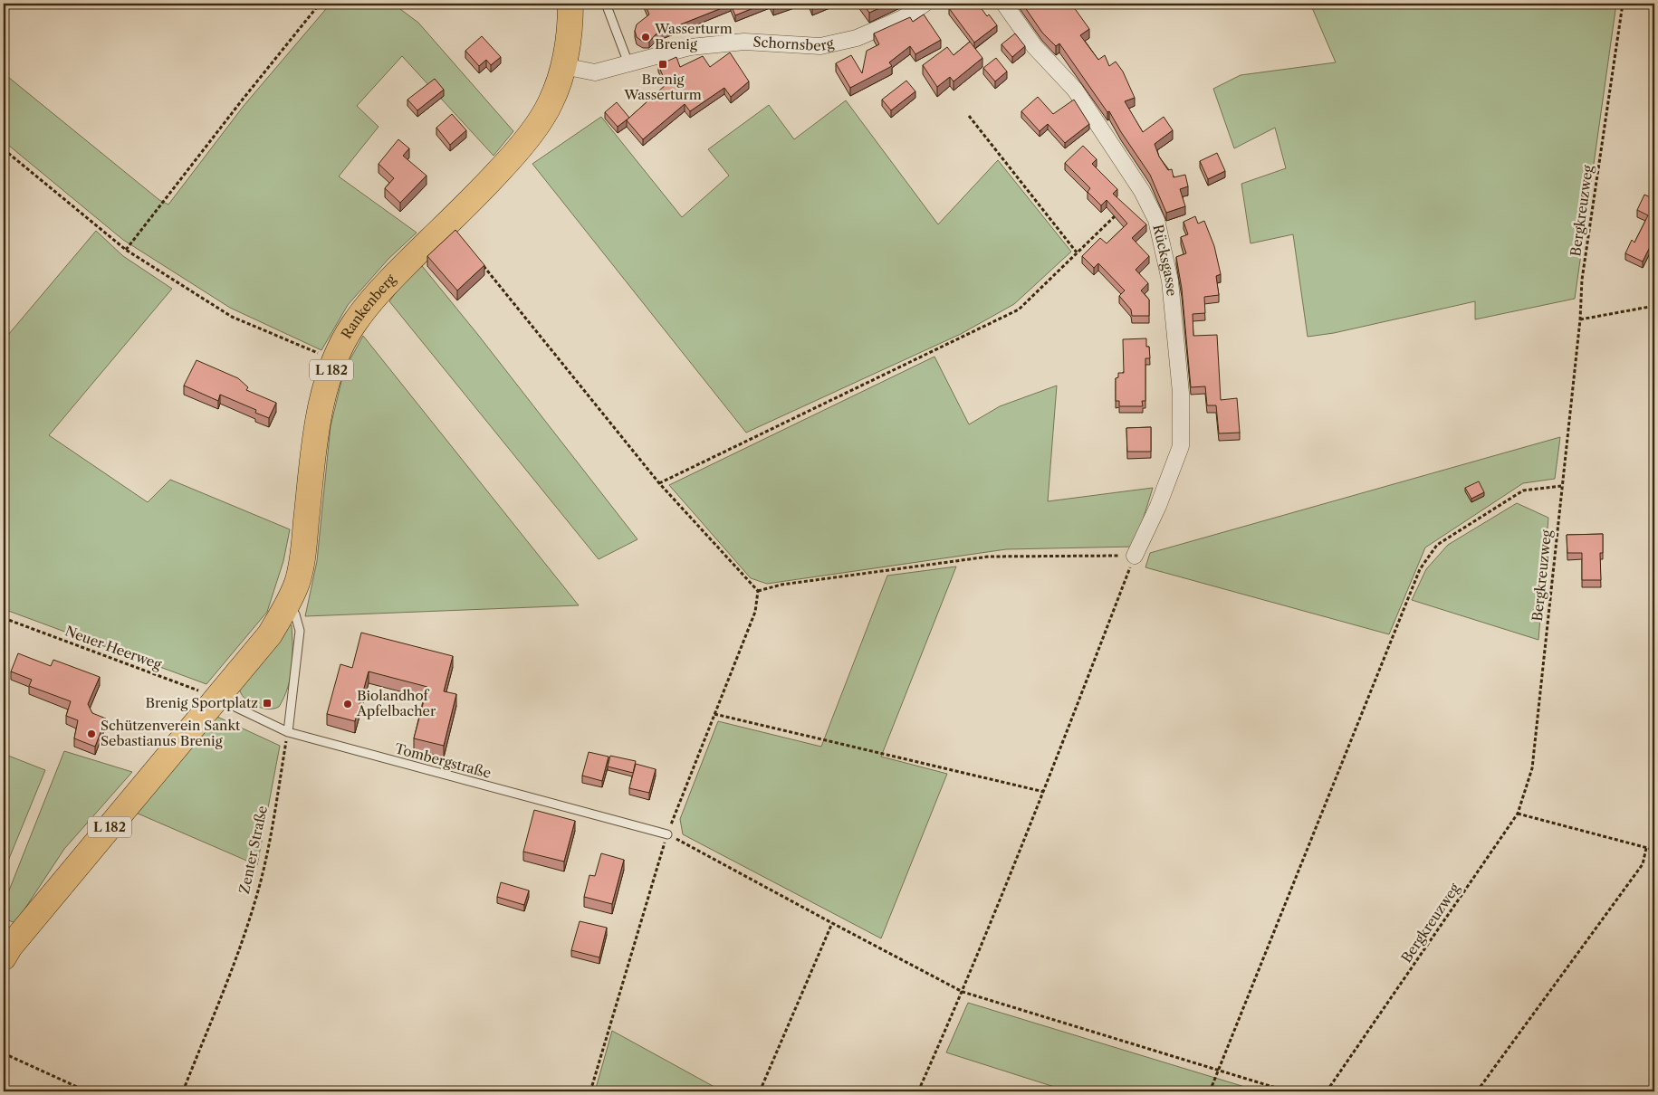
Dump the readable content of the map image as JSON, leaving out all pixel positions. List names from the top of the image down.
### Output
{
  "streets": {
    "main road": ["Rankenberg", "L 182"],
    "street": ["Schornsberg", "Rücksgasse"],
    "lane": ["Tombergstraße"],
    "path": ["Bergkreuzweg", "Neuer Heerweg", "Zenter Straße"]
  },
  "crossings": [
    ["Schornsberg", "Rankenberg"],
    ["Rankenberg", "L 182"],
    ["Rankenberg", "Neuer Heerweg"],
    ["Rankenberg", "Tombergstraße"],
    ["L 182", "Neuer Heerweg"],
    ["L 182", "Tombergstraße"],
    ["Neuer Heerweg", "Tombergstraße"],
    ["Tombergstraße", "Zenter Straße"]
  ],
  "places": {
    "other": ["Wasserturm Brenig", "Biolandhof Apfelbacher", "Schützenverein Sankt Sebastianus Brenig"],
    "transit": ["Brenig Wasserturm", "Brenig Sportplatz"]
  }
}
